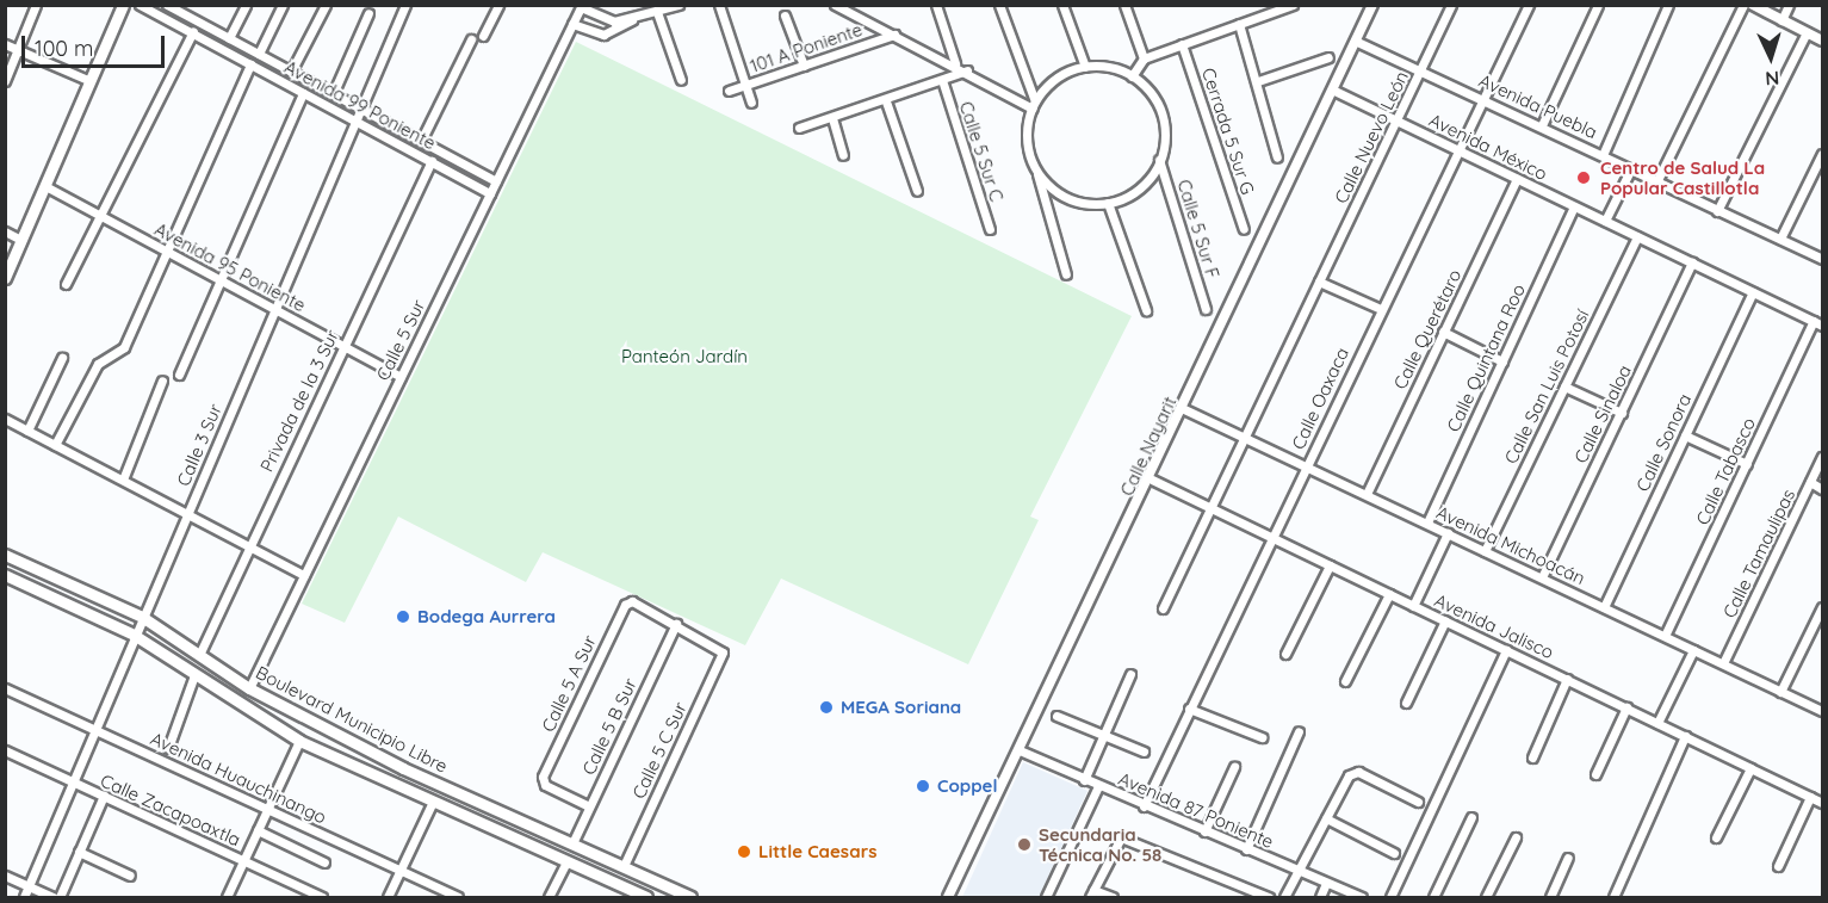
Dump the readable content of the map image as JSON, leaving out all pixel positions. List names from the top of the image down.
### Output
{
  "streets": {
    "main road": ["Boulevard Municipio Libre"],
    "street": [
      "101 A Poniente",
      "Avenida 99 Poniente",
      "Avenida Puebla",
      "Cerrada 5 Sur G",
      "Calle Nuevo León",
      "Avenida México",
      "Calle 5 Sur C",
      "Calle 5 Sur F",
      "Avenida 95 Poniente",
      "Calle Querétaro",
      "Calle 5 Sur",
      "Calle Quintana Roo",
      "Calle San Luis Potosí",
      "Calle Oaxaca",
      "Privada de la 3 Sur",
      "Calle Sinaloa",
      "Calle Sonora",
      "Calle 3 Sur",
      "Calle Nayarit",
      "Calle Tabasco",
      "Avenida Michoacán",
      "Calle Tamaulipas",
      "Avenida Jalisco",
      "Calle 5 A Sur",
      "Calle 5 B Sur",
      "Calle 5 C Sur",
      "Avenida Huauchinango",
      "Calle Zacapoaxtla",
      "Avenida 87 Poniente"
    ]
  },
  "crossings": [
    ["Avenida 99 Poniente", "Calle 5 Sur"],
    ["Avenida 99 Poniente", "Privada de la 3 Sur"],
    ["Avenida 99 Poniente", "Calle 3 Sur"],
    ["Avenida Puebla", "Calle Nuevo León"],
    ["Avenida Puebla", "Calle Oaxaca"],
    ["Avenida Puebla", "Calle Nayarit"],
    ["Calle Nuevo León", "Avenida México"],
    ["Calle Nuevo León", "Avenida Michoacán"],
    ["Calle Nuevo León", "Avenida Jalisco"],
    ["Avenida México", "Calle Querétaro"],
    ["Avenida México", "Calle Quintana Roo"],
    ["Avenida México", "Calle San Luis Potosí"],
    ["Avenida México", "Calle Oaxaca"],
    ["Avenida México", "Calle Sinaloa"],
    ["Avenida México", "Calle Sonora"],
    ["Avenida México", "Calle Nayarit"],
    ["Avenida México", "Calle Tabasco"],
    ["Avenida 95 Poniente", "Calle 5 Sur"],
    ["Avenida 95 Poniente", "Privada de la 3 Sur"],
    ["Avenida 95 Poniente", "Calle 3 Sur"],
    ["Calle Querétaro", "Avenida Michoacán"],
    ["Calle 5 Sur", "Boulevard Municipio Libre"],
    ["Calle Quintana Roo", "Avenida Michoacán"],
    ["Calle San Luis Potosí", "Avenida Michoacán"],
    ["Calle Oaxaca", "Avenida Michoacán"],
    ["Calle Oaxaca", "Avenida Jalisco"],
    ["Calle Oaxaca", "Avenida 87 Poniente"],
    ["Privada de la 3 Sur", "Boulevard Municipio Libre"],
    ["Calle Sinaloa", "Avenida Michoacán"],
    ["Calle Sonora", "Avenida Michoacán"],
    ["Calle 3 Sur", "Boulevard Municipio Libre"],
    ["Calle 3 Sur", "Avenida Huauchinango"],
    ["Calle 3 Sur", "Calle Zacapoaxtla"],
    ["Calle Nayarit", "Avenida Michoacán"],
    ["Calle Nayarit", "Avenida Jalisco"],
    ["Calle Nayarit", "Avenida 87 Poniente"],
    ["Calle Tabasco", "Avenida Michoacán"],
    ["Avenida Michoacán", "Calle Tamaulipas"],
    ["Calle 5 A Sur", "Calle 5 B Sur"],
    ["Calle 5 A Sur", "Calle 5 C Sur"],
    ["Boulevard Municipio Libre", "Calle 5 B Sur"],
    ["Boulevard Municipio Libre", "Calle 5 C Sur"],
    ["Calle 5 B Sur", "Calle 5 C Sur"]
  ],
  "parks": ["Panteón Jardín"],
  "places": [
    "Centro de Salud La Popular Castillotla",
    "Bodega Aurrera",
    "MEGA Soriana",
    "Coppel",
    "Secundaria Técnica No. 58",
    "Little Caesars"
  ],
  "scale_bar": "100 m",
  "north": "bottom"
}
